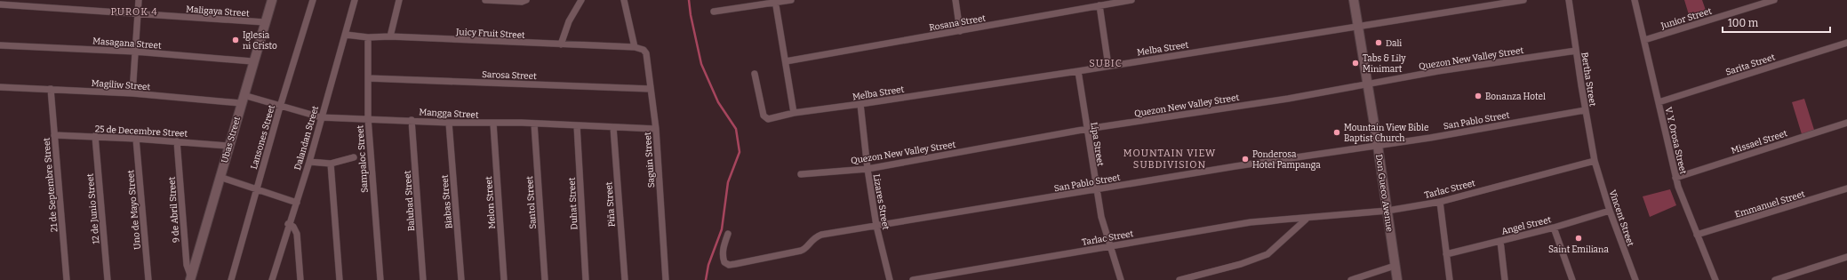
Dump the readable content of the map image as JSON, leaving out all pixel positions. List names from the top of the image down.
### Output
{
  "streets": {
    "main road": ["Ubas Street", "Don Gueco Avenue"],
    "street": [
      "Maligaya Street",
      "Junior Street",
      "Rosana Street",
      "Juicy Fruit Street",
      "Masagana Street",
      "Melba Street",
      "Quezon New Valley Street",
      "Sarita Street",
      "Sarosa Street",
      "Bertha Street",
      "Magiliw Street",
      "Mangga Street",
      "San Pablo Street",
      "25 de Decembre Street",
      "Lansones Street",
      "Dalandan Street",
      "V. Y. Orosa Street",
      "Missael Street",
      "Lipa Street",
      "Sampaloc Street",
      "Saguin Street",
      "21 de Septembre Street",
      "Tarlac Street",
      "Balubad Street",
      "Biabas Street",
      "Lizares Street",
      "Melon Street",
      "Santol Street",
      "Duhat Street",
      "Emmanuel Street",
      "Piña Street",
      "12 de Junio Street",
      "Uno de Mayo Street",
      "9 de Abril Street",
      "Vincent Street",
      "Angel Street"
    ]
  },
  "crossings": [
    ["Maligaya Street", "Ubas Street"],
    ["Junior Street", "V. Y. Orosa Street"],
    ["Juicy Fruit Street", "Dalandan Street"],
    ["Juicy Fruit Street", "Sampaloc Street"],
    ["Juicy Fruit Street", "Saguin Street"],
    ["Masagana Street", "Ubas Street"],
    ["Melba Street", "Lipa Street"],
    ["Melba Street", "Don Gueco Avenue"],
    ["Melba Street", "Lizares Street"],
    ["Quezon New Valley Street", "Bertha Street"],
    ["Quezon New Valley Street", "Lipa Street"],
    ["Quezon New Valley Street", "Don Gueco Avenue"],
    ["Quezon New Valley Street", "Lizares Street"],
    ["Sarita Street", "V. Y. Orosa Street"],
    ["Sarosa Street", "Sampaloc Street"],
    ["Sarosa Street", "Saguin Street"],
    ["Bertha Street", "San Pablo Street"],
    ["Bertha Street", "Tarlac Street"],
    ["Bertha Street", "Vincent Street"],
    ["Magiliw Street", "Mangga Street"],
    ["Magiliw Street", "Ubas Street"],
    ["Magiliw Street", "21 de Septembre Street"],
    ["Mangga Street", "Lansones Street"],
    ["Mangga Street", "Dalandan Street"],
    ["Mangga Street", "Ubas Street"],
    ["Mangga Street", "Sampaloc Street"],
    ["Mangga Street", "Saguin Street"],
    ["Mangga Street", "Balubad Street"],
    ["Mangga Street", "Biabas Street"],
    ["Mangga Street", "Melon Street"],
    ["Mangga Street", "Santol Street"],
    ["Mangga Street", "Duhat Street"],
    ["Mangga Street", "Piña Street"],
    ["San Pablo Street", "Lipa Street"],
    ["San Pablo Street", "Don Gueco Avenue"],
    ["San Pablo Street", "Lizares Street"],
    ["25 de Decembre Street", "Ubas Street"],
    ["25 de Decembre Street", "21 de Septembre Street"],
    ["25 de Decembre Street", "12 de Junio Street"],
    ["25 de Decembre Street", "Uno de Mayo Street"],
    ["25 de Decembre Street", "9 de Abril Street"],
    ["Ubas Street", "9 de Abril Street"],
    ["V. Y. Orosa Street", "Missael Street"],
    ["V. Y. Orosa Street", "Emmanuel Street"],
    ["Lipa Street", "Tarlac Street"],
    ["Tarlac Street", "Don Gueco Avenue"],
    ["Tarlac Street", "Vincent Street"],
    ["Vincent Street", "Angel Street"]
  ],
  "districts": ["PUROK 4", "SUBIC", "MOUNTAIN VIEW SUBDIVISION"],
  "places": [
    "Iglesia ni Cristo",
    "Dali",
    "Tabs & Lily Minimart",
    "Bonanza Hotel",
    "Mountain View Bible Baptist Church",
    "Ponderosa Hotel Pampanga",
    "Saint Emiliana"
  ],
  "scale_bar": "100 m"
}
